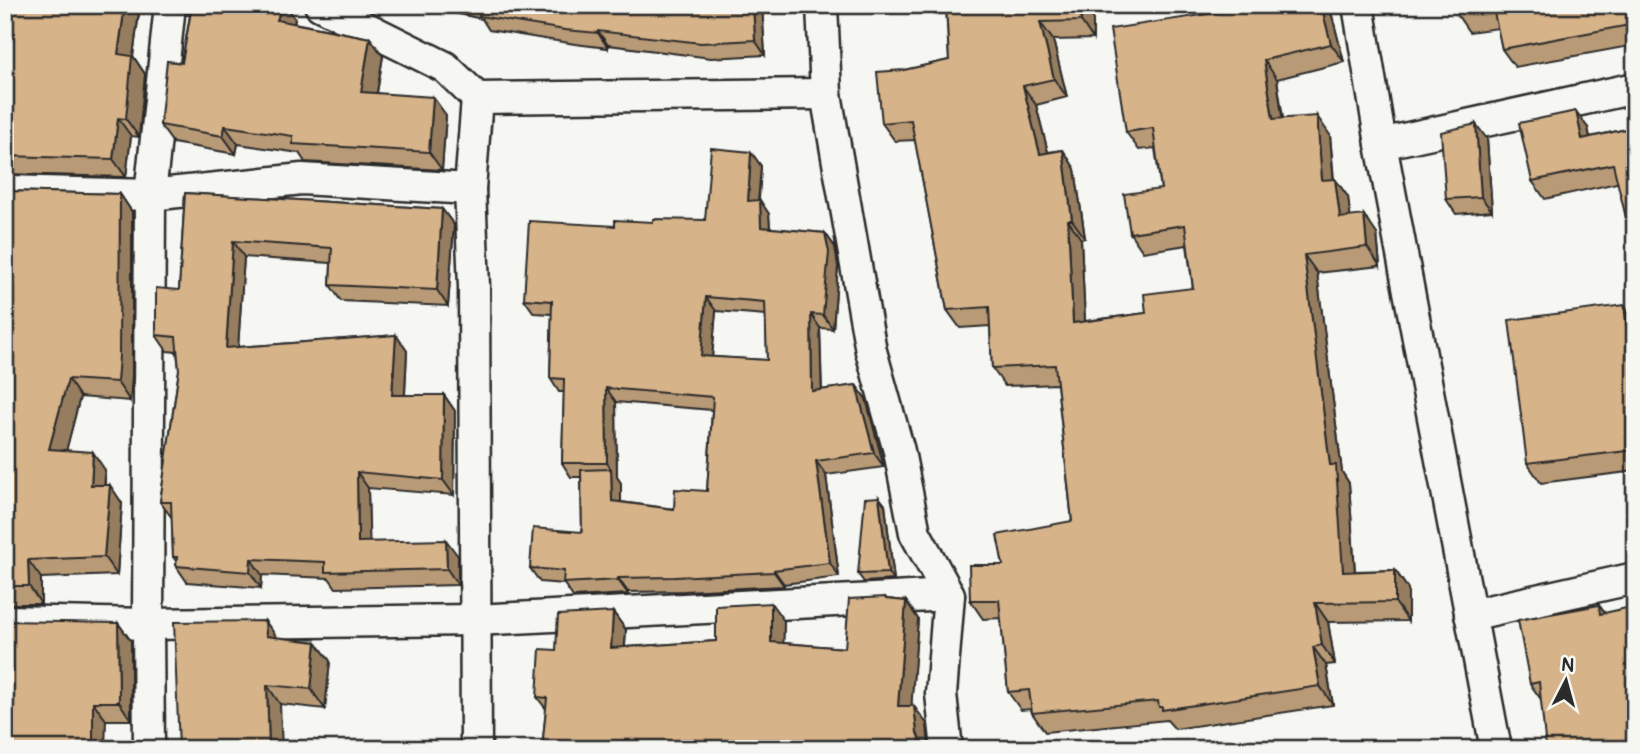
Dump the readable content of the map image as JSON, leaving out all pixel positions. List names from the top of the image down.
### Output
{
  "north": "top"
}
